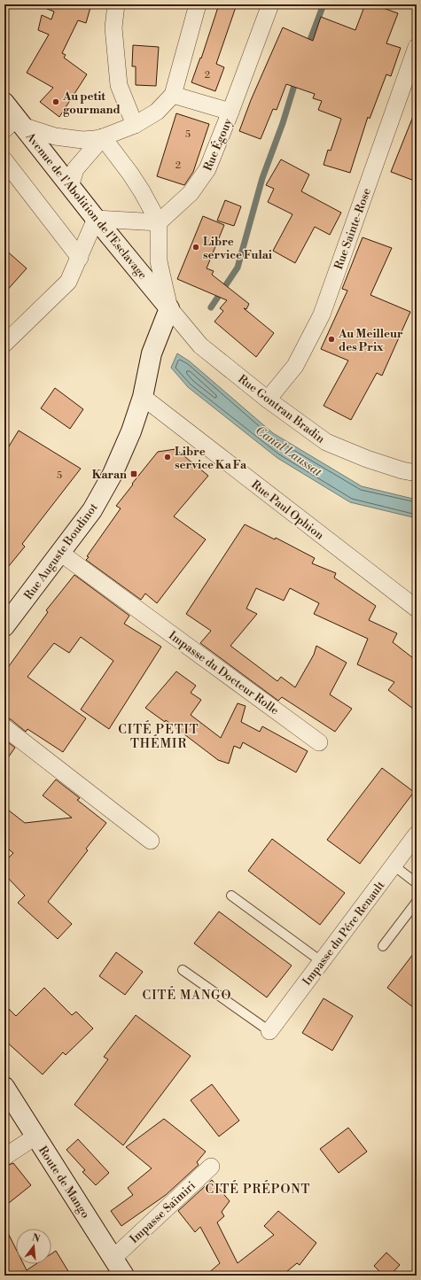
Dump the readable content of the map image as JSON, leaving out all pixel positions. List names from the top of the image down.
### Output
{
  "streets": {
    "street": [
      "Rue Égouy",
      "Avenue de l'Abolition de l'Esclavage",
      "Rue Sainte-Rose",
      "Rue Gontran Bradin",
      "Rue Paul Ophion",
      "Rue Auguste Boudinot",
      "Impasse du Docteur Rolle",
      "Impasse du Pére Renault",
      "Route de Mango",
      "Impasse Saïmiri"
    ]
  },
  "crossings": [
    ["Avenue de l'Abolition de l'Esclavage", "Rue Gontran Bradin"],
    ["Avenue de l'Abolition de l'Esclavage", "Rue Auguste Boudinot"],
    ["Rue Sainte-Rose", "Rue Gontran Bradin"],
    ["Rue Gontran Bradin", "Rue Auguste Boudinot"],
    ["Rue Paul Ophion", "Rue Auguste Boudinot"],
    ["Rue Auguste Boudinot", "Impasse du Docteur Rolle"],
    ["Route de Mango", "Impasse Saïmiri"]
  ],
  "districts": ["CITÉ PETIT THÉMIR", "CITÉ MANGO", "CITÉ PRÉPONT"],
  "water": ["Canal Laussat"],
  "places": {
    "other": [
      "Au petit gourmand",
      "Libre service Fulai",
      "Au Meilleur des Prix",
      "Libre service Ka Fa"
    ],
    "transit": ["Karan"]
  },
  "house_numbers": [
    "2",
    "5",
    "2",
    "5"
  ],
  "north": "top"
}
